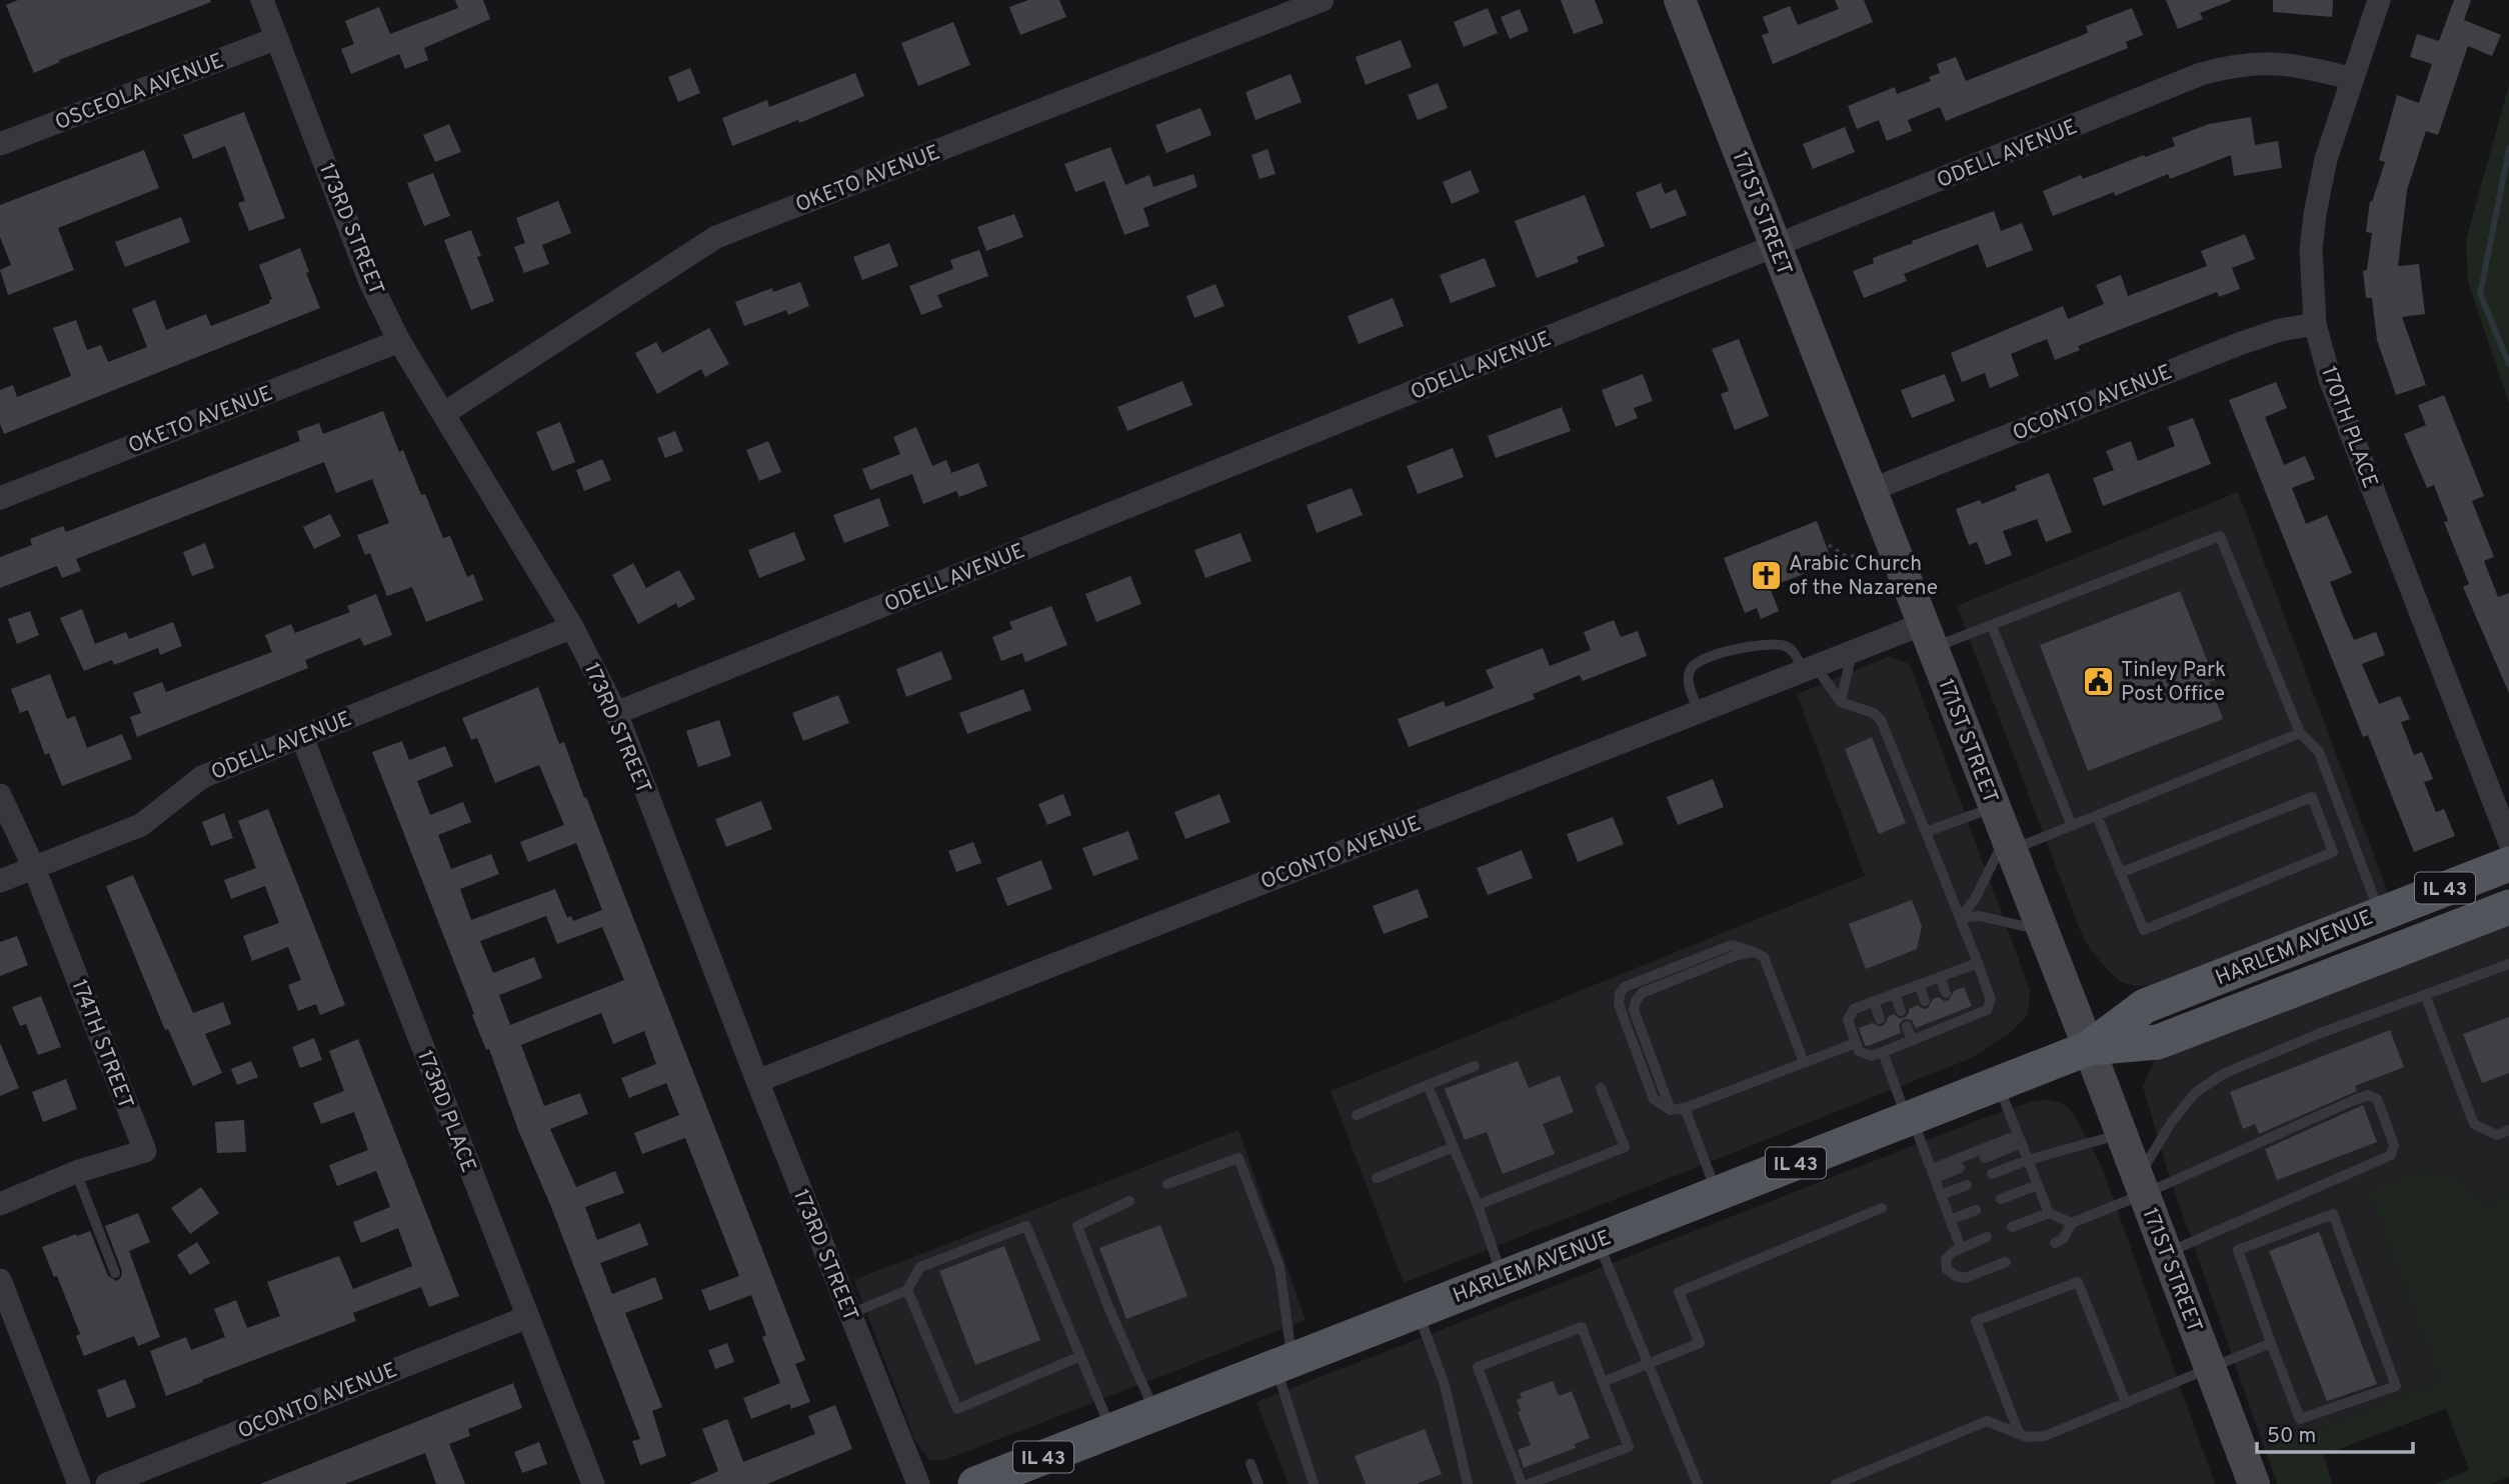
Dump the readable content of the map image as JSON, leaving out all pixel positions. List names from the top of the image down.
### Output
{
  "streets": {
    "main road": ["IL 43", "HARLEM AVENUE"],
    "street": [
      "OSCEOLA AVENUE",
      "ODELL AVENUE",
      "OKETO AVENUE",
      "171ST STREET",
      "173RD STREET",
      "OCONTO AVENUE",
      "170TH PLACE",
      "174TH STREET",
      "173RD PLACE"
    ]
  },
  "crossings": [
    ["OSCEOLA AVENUE", "173RD STREET"],
    ["ODELL AVENUE", "171ST STREET"],
    ["ODELL AVENUE", "173RD STREET"],
    ["ODELL AVENUE", "170TH PLACE"],
    ["ODELL AVENUE", "174TH STREET"],
    ["ODELL AVENUE", "173RD PLACE"],
    ["OKETO AVENUE", "173RD STREET"],
    ["171ST STREET", "OCONTO AVENUE"],
    ["171ST STREET", "HARLEM AVENUE"],
    ["173RD STREET", "OCONTO AVENUE"],
    ["OCONTO AVENUE", "170TH PLACE"],
    ["OCONTO AVENUE", "173RD PLACE"]
  ],
  "places": {
    "church": ["Arabic Church of the Nazarene"],
    "public building": ["Tinley Park Post Office"]
  },
  "scale_bar": "50 m"
}
